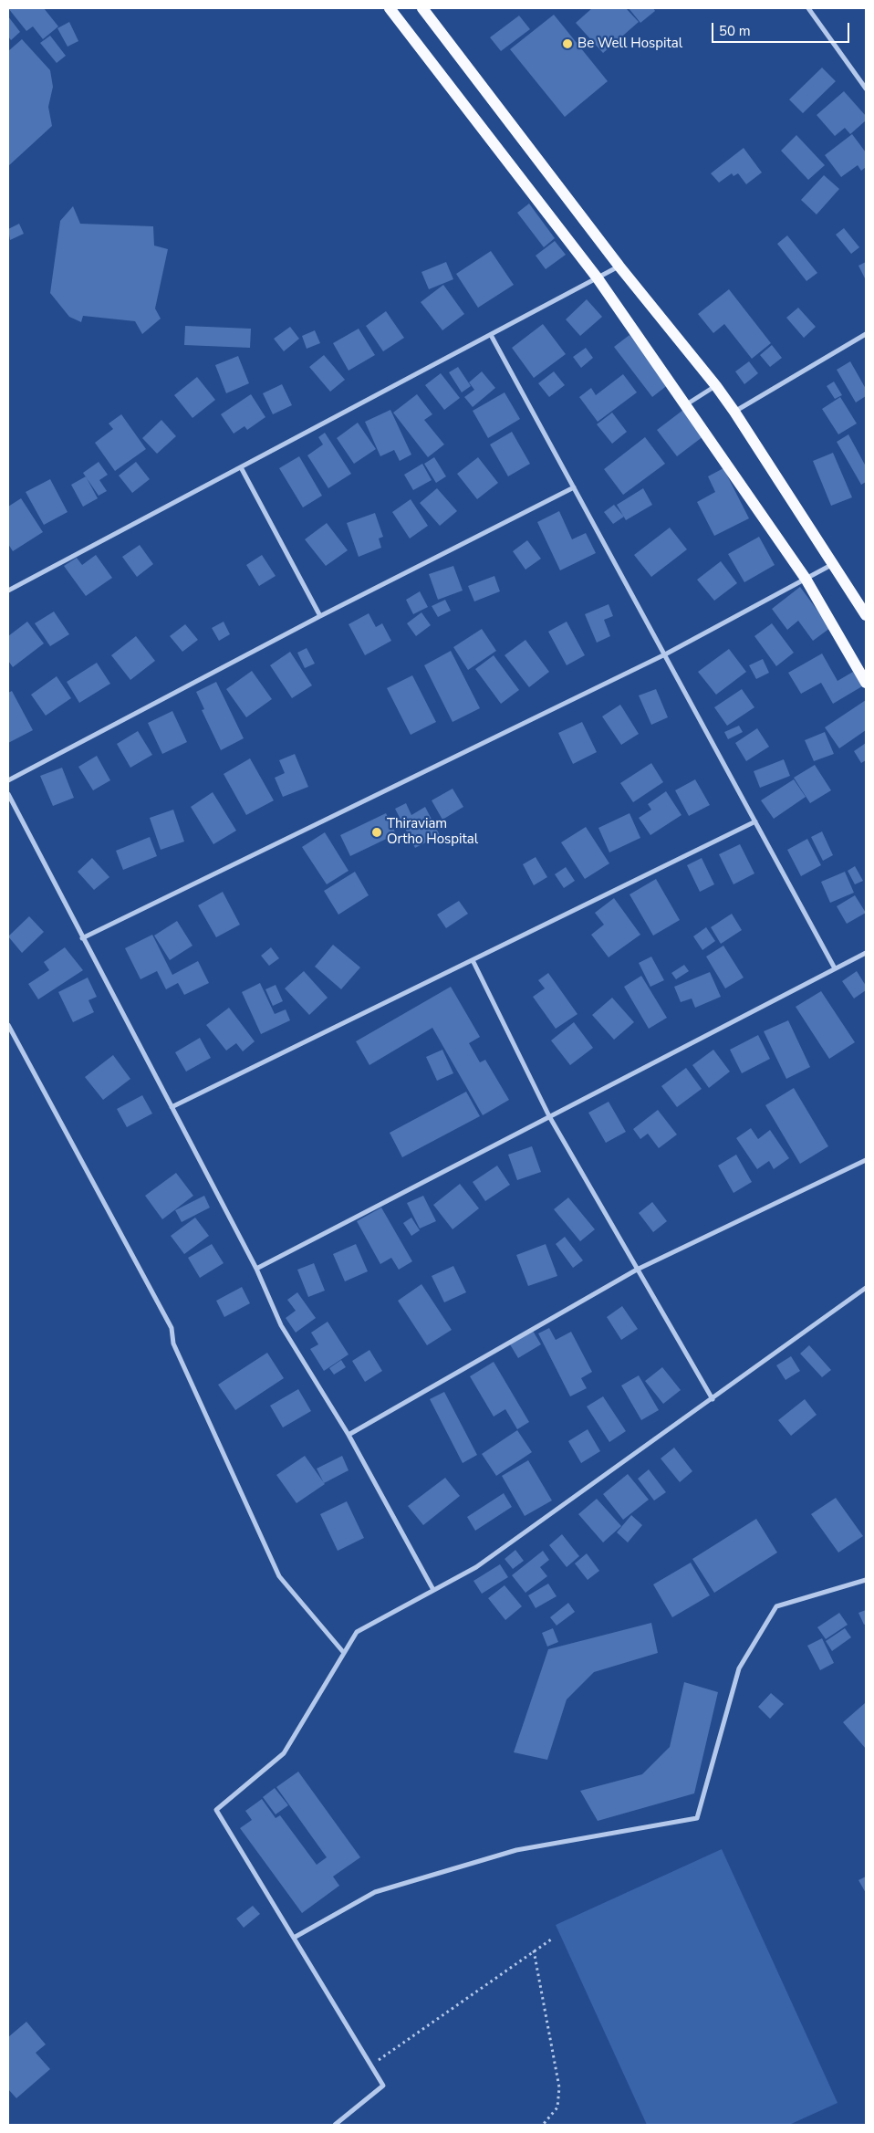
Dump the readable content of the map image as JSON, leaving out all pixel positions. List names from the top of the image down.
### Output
{
  "places": ["Be Well Hospital", "Thiraviam Ortho Hospital"],
  "scale_bar": "50 m"
}
